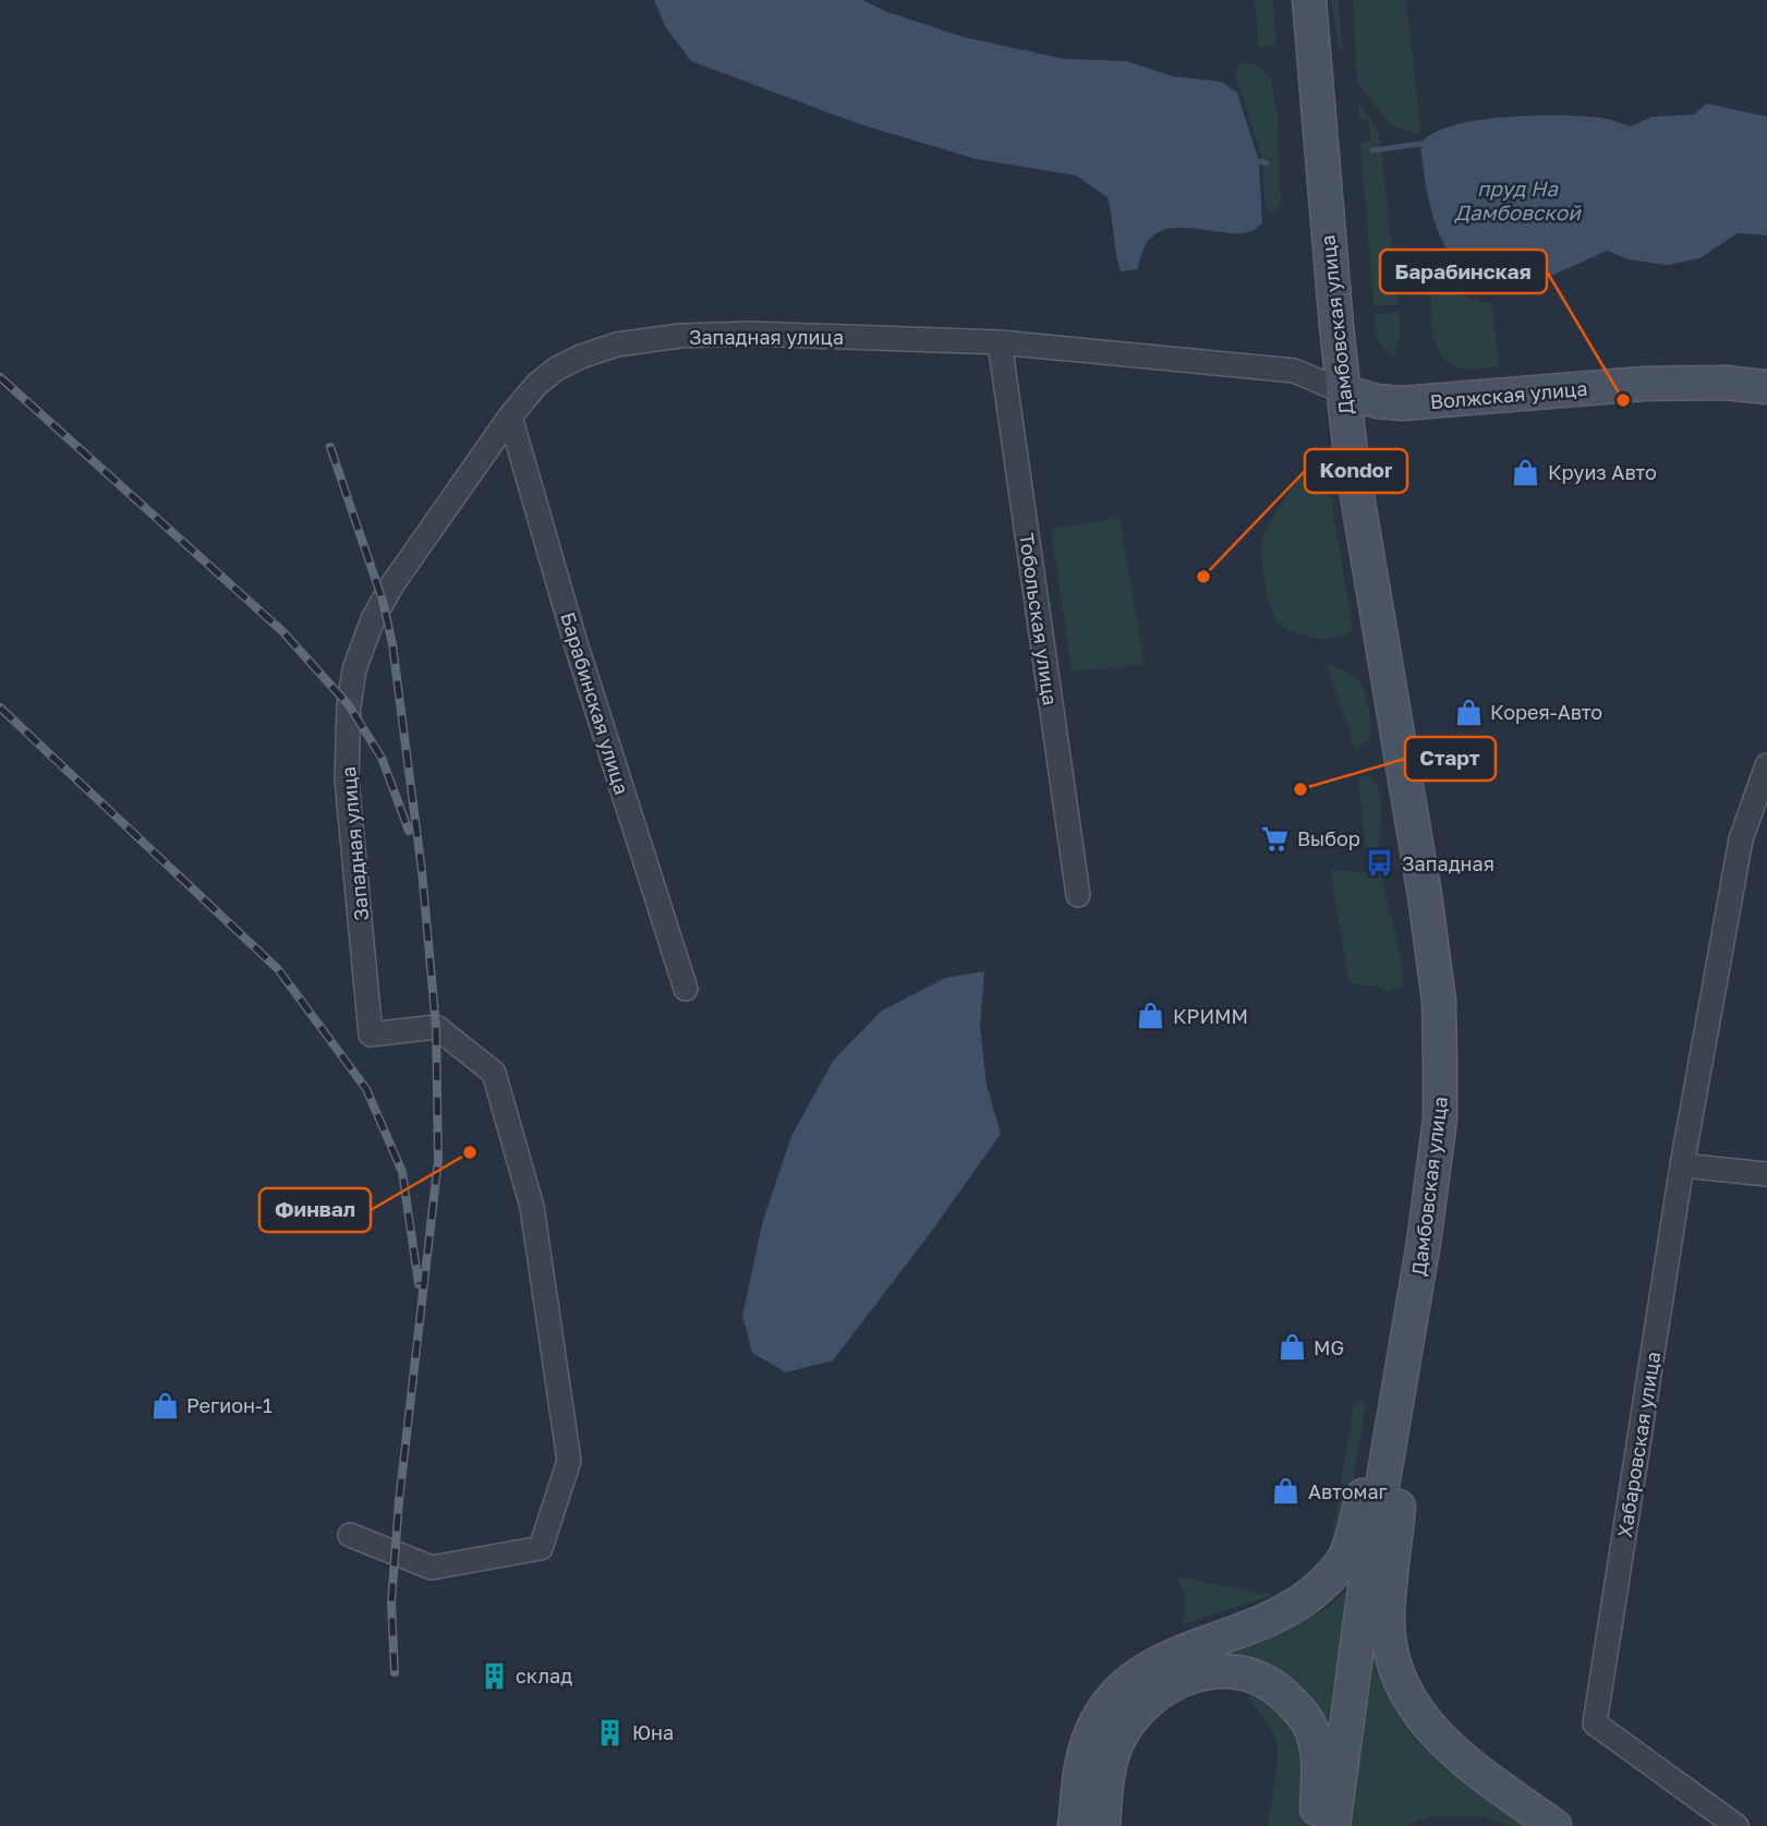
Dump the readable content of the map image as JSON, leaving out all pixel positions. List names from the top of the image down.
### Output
{
  "streets": {
    "main road": ["Дамбовская улица", "Волжская улица"],
    "street": [
      "Западная улица",
      "Тобольская улица",
      "Барабинская улица",
      "Хабаровская улица"
    ]
  },
  "crossings": [
    ["Дамбовская улица", "Западная улица"],
    ["Дамбовская улица", "Волжская улица"],
    ["Западная улица", "Волжская улица"],
    ["Западная улица", "Тобольская улица"],
    ["Западная улица", "Барабинская улица"]
  ],
  "water": ["пруд На Дамбовской"],
  "places": {
    "other": [
      "Барабинская",
      "Kondor",
      "Старт",
      "Финвал"
    ],
    "shop": [
      "Круиз Авто",
      "Корея-Авто",
      "КРИММ",
      "MG",
      "Регион-1",
      "Автомаг"
    ],
    "supermarket": ["Выбор"],
    "bus stop": ["Западная"],
    "building": ["склад", "Юна"]
  }
}
